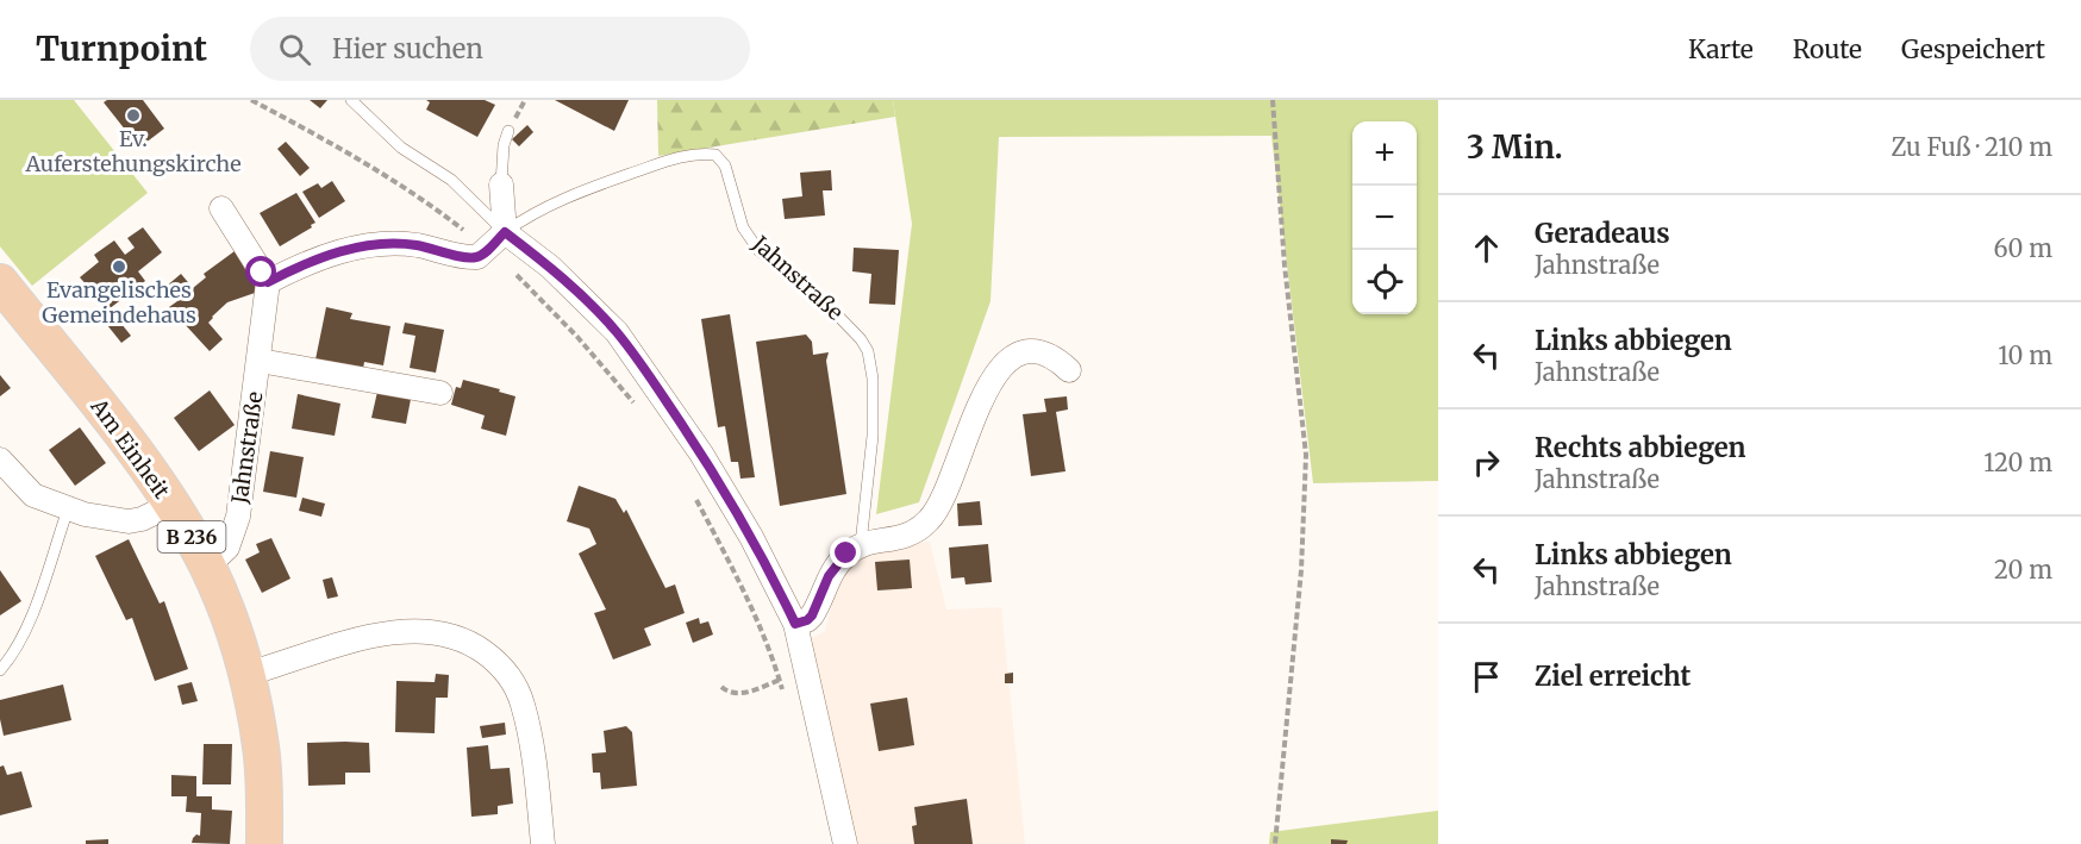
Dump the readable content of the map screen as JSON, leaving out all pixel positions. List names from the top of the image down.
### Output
{
  "streets": {
    "main road": ["Am Einheit", "B 236"],
    "street": ["Jahnstraße"]
  },
  "crossings": [
    ["Jahnstraße", "Am Einheit"]
  ],
  "places": ["Ev. Auferstehungskirche", "Evangelisches Gemeindehaus"],
  "page": {
    "header": "Turnpoint",
    "search": "Hier suchen",
    "nav": ["Karte", "Route", "Gespeichert"],
    "heading": ["3 Min.", "Zu Fuß · 210 m"],
    "map_buttons": ["+", "−"],
    "list": [
      ["Geradeaus", "Jahnstraße", "60 m"],
      ["Links abbiegen", "Jahnstraße", "10 m"],
      ["Rechts abbiegen", "Jahnstraße", "120 m"],
      ["Links abbiegen", "Jahnstraße", "20 m"],
      "Ziel erreicht"
    ]
  }
}
